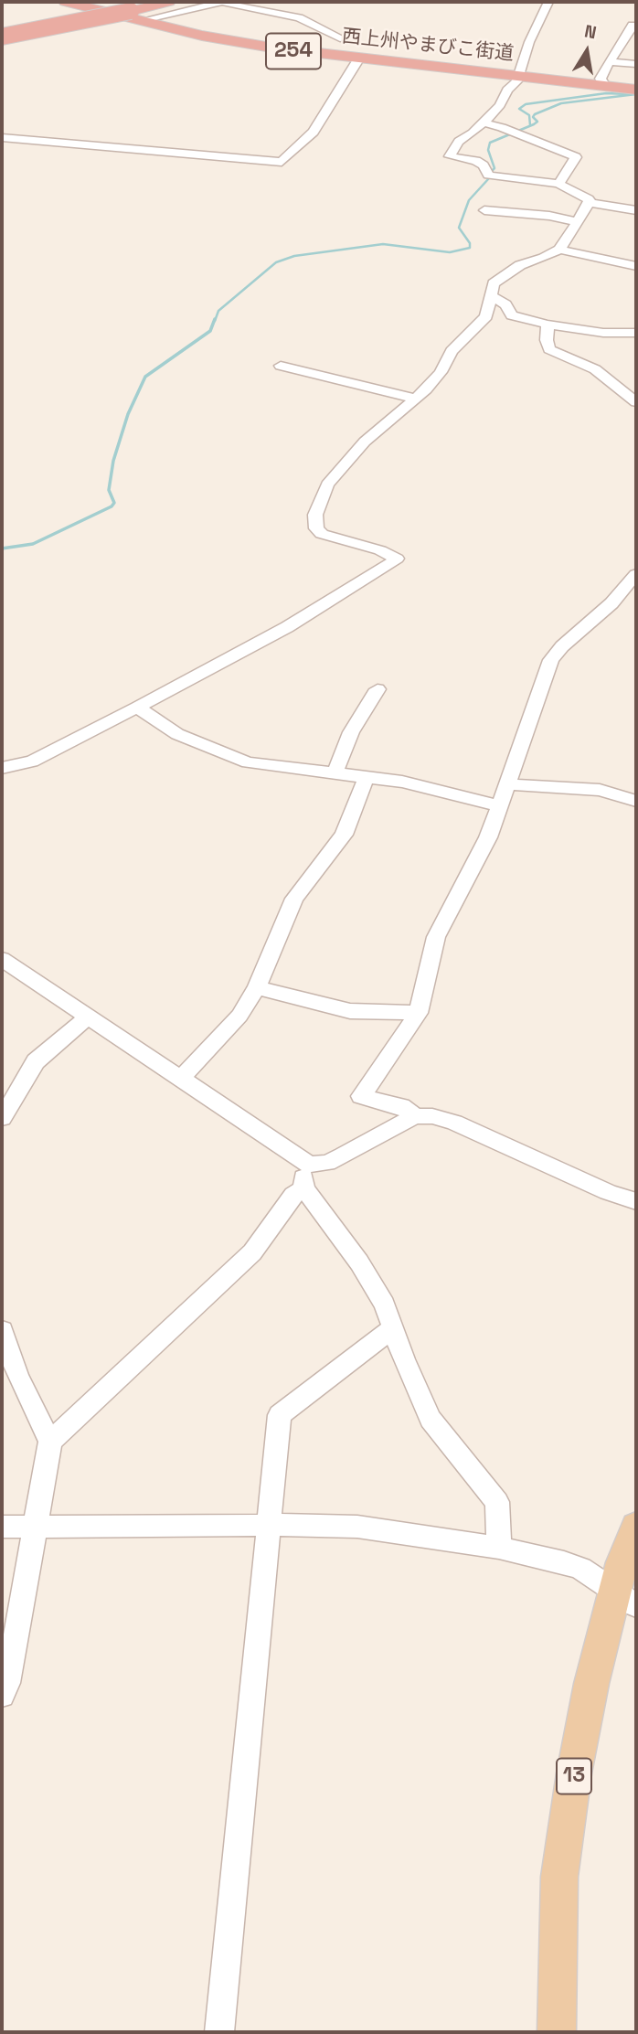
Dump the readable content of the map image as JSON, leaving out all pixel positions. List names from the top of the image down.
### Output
{
  "streets": {
    "highway": ["西上州やまびこ街道", "254"],
    "main road": ["13"]
  },
  "north": "top"
}
